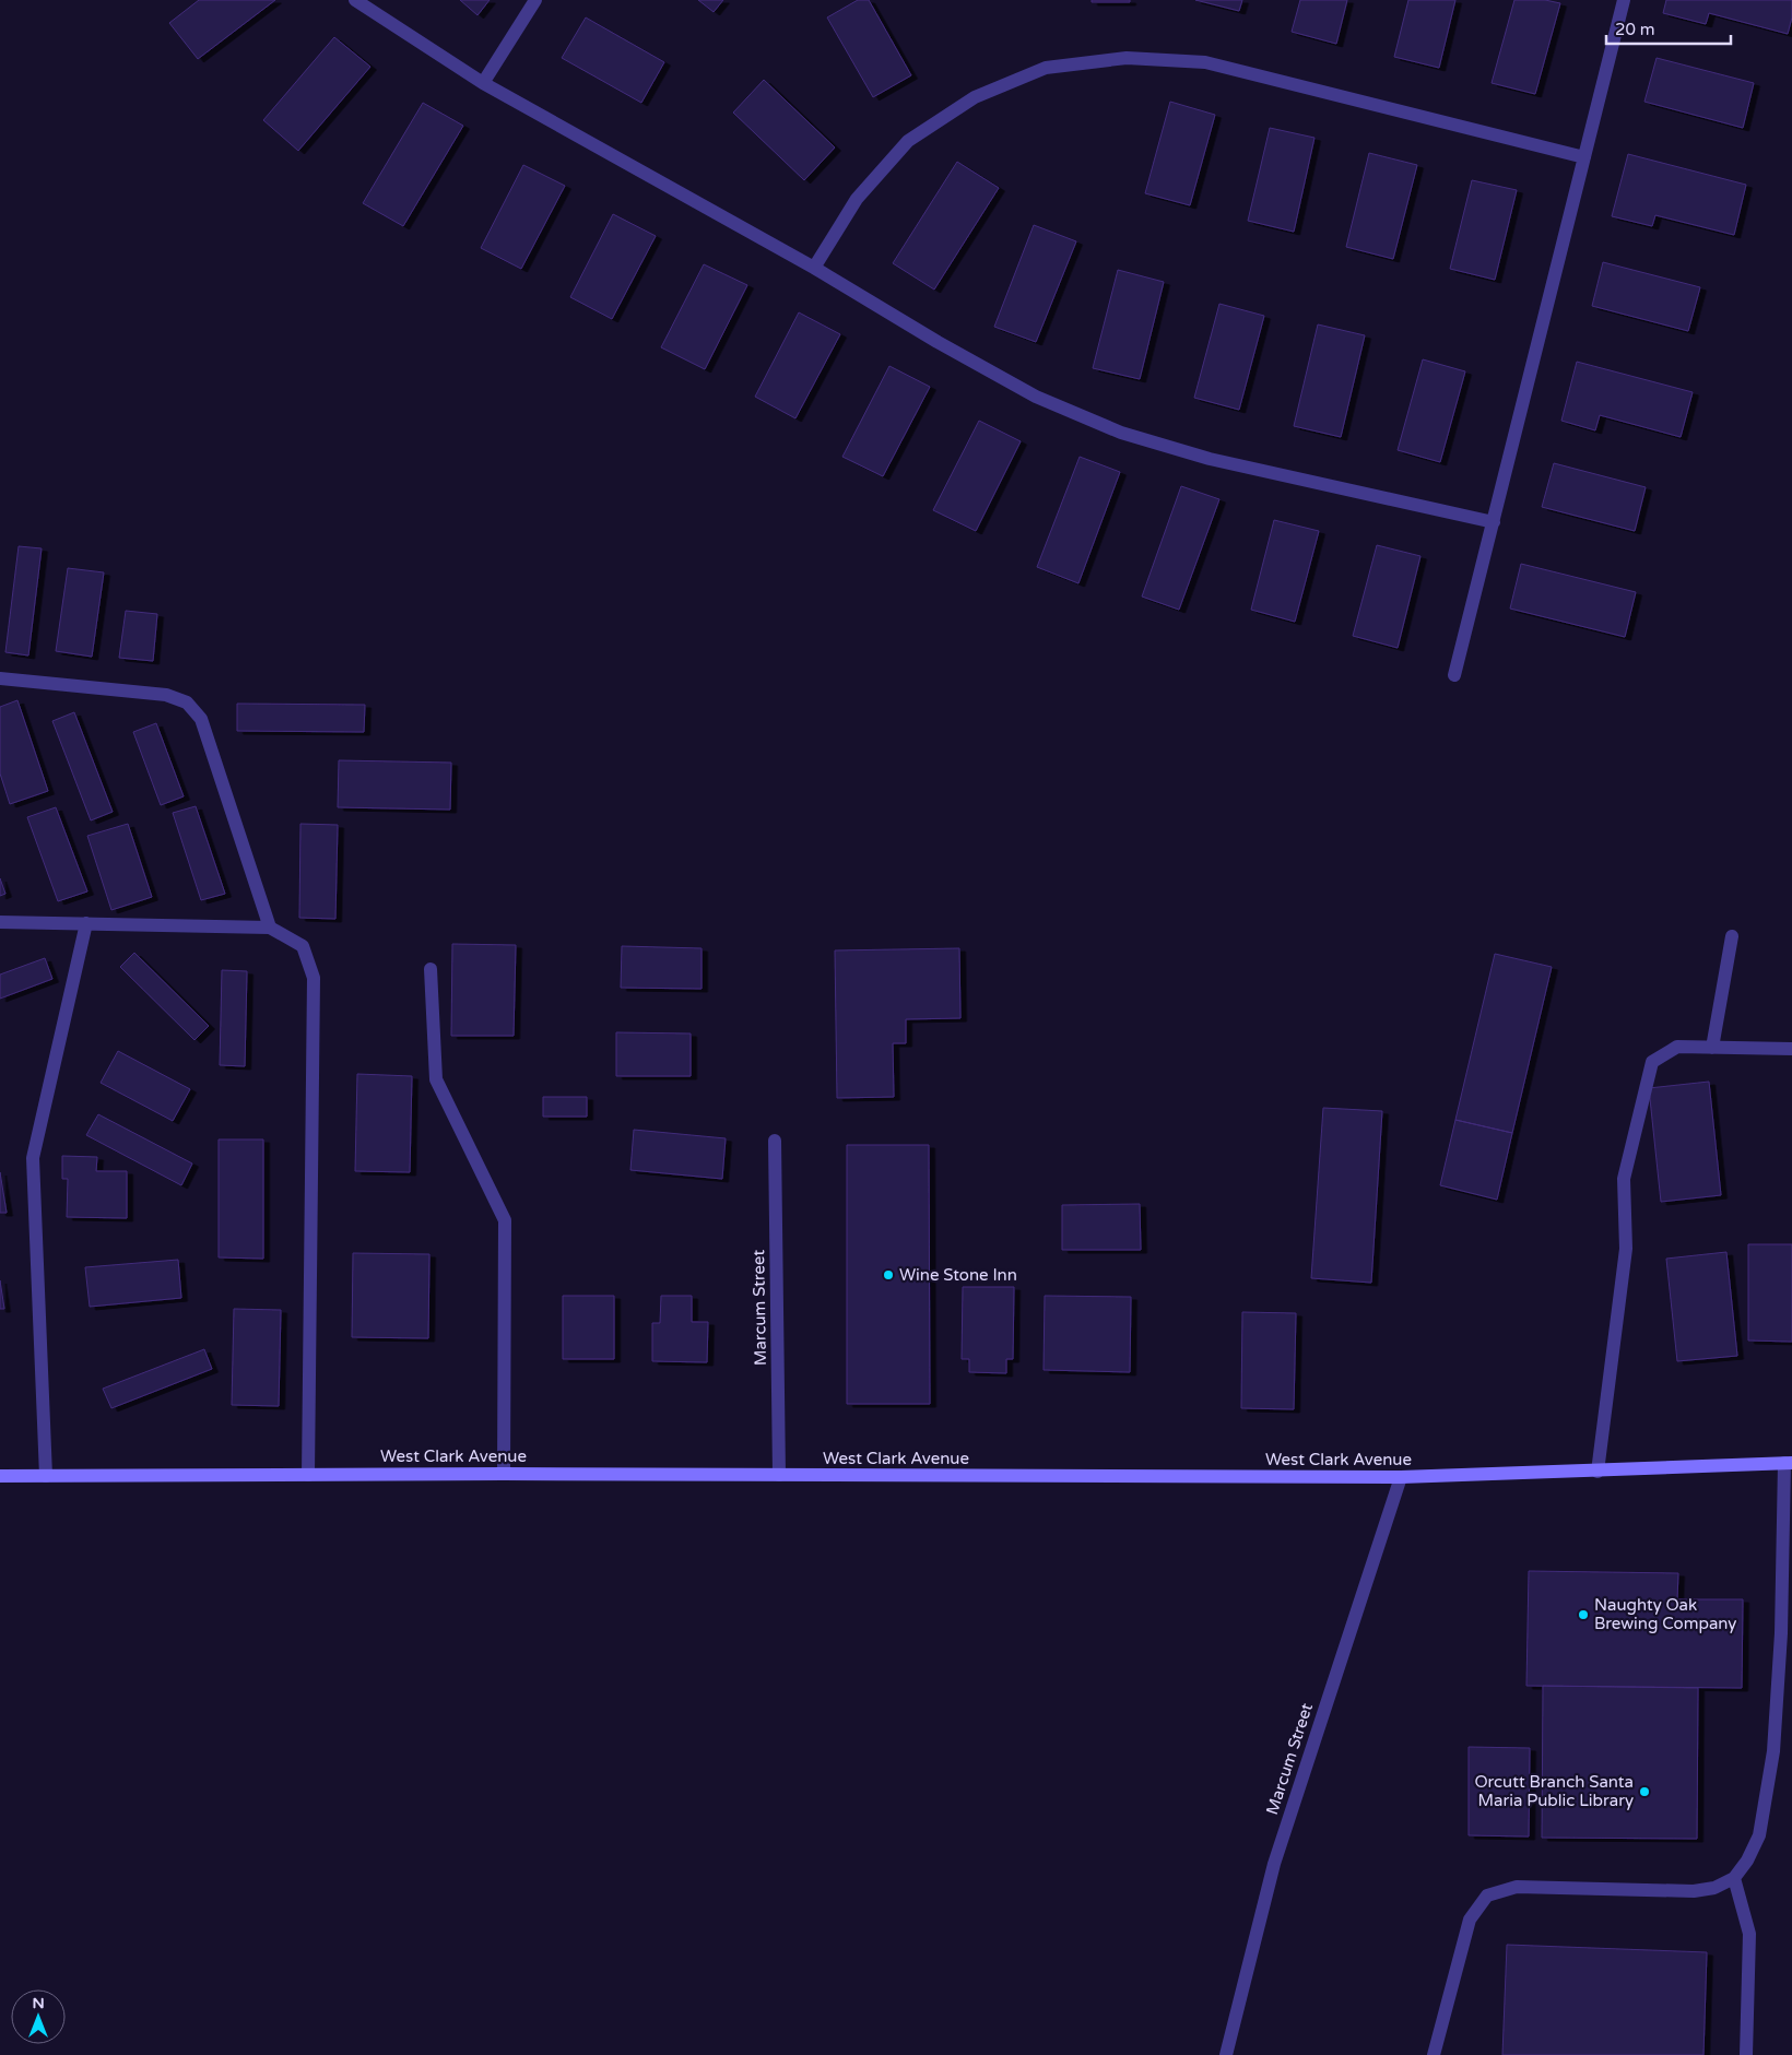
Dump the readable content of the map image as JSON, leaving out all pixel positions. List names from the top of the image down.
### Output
{
  "streets": {
    "main road": ["West Clark Avenue"],
    "street": ["Marcum Street"]
  },
  "crossings": [
    ["Marcum Street", "West Clark Avenue"]
  ],
  "places": ["Wine Stone Inn", "Naughty Oak Brewing Company", "Orcutt Branch Santa Maria Public Library"],
  "scale_bar": "20 m",
  "north": "top"
}
